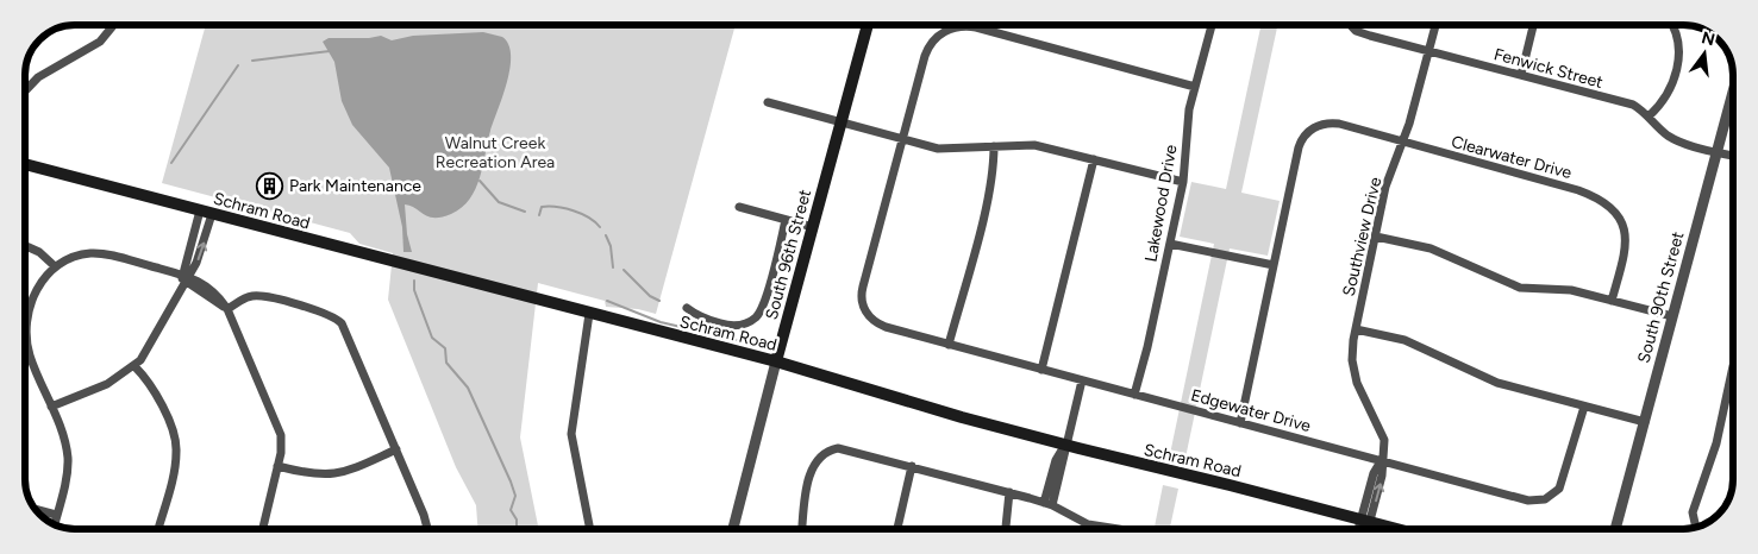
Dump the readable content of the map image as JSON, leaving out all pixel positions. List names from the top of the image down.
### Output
{
  "streets": {
    "main road": ["Schram Road", "South 96th Street"],
    "street": [
      "Fenwick Street",
      "Clearwater Drive",
      "Lakewood Drive",
      "Southview Drive",
      "South 90th Street",
      "Edgewater Drive"
    ]
  },
  "crossings": [
    ["Fenwick Street", "Southview Drive"],
    ["Fenwick Street", "South 90th Street"],
    ["Clearwater Drive", "Southview Drive"],
    ["Lakewood Drive", "Edgewater Drive"],
    ["Schram Road", "Southview Drive"],
    ["Schram Road", "South 96th Street"],
    ["Southview Drive", "Edgewater Drive"]
  ],
  "parks": ["Walnut Creek Recreation Area"],
  "places": {
    "building": ["Park Maintenance"]
  },
  "north": "top"
}
